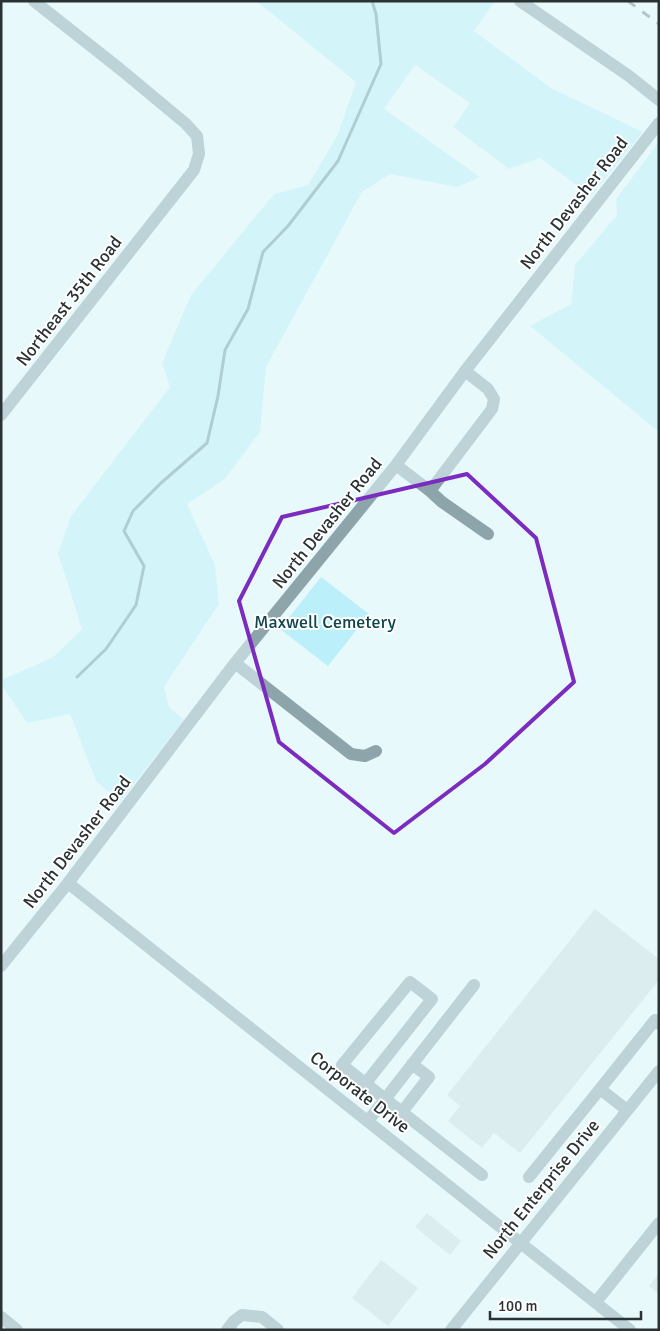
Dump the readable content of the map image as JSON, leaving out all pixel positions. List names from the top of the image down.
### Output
{
  "streets": {
    "street": [
      "North Devasher Road",
      "Northeast 35th Road",
      "Corporate Drive",
      "North Enterprise Drive"
    ]
  },
  "crossings": [
    ["North Devasher Road", "Corporate Drive"],
    ["Corporate Drive", "North Enterprise Drive"]
  ],
  "parks": ["Maxwell Cemetery"],
  "scale_bar": "100 m"
}
